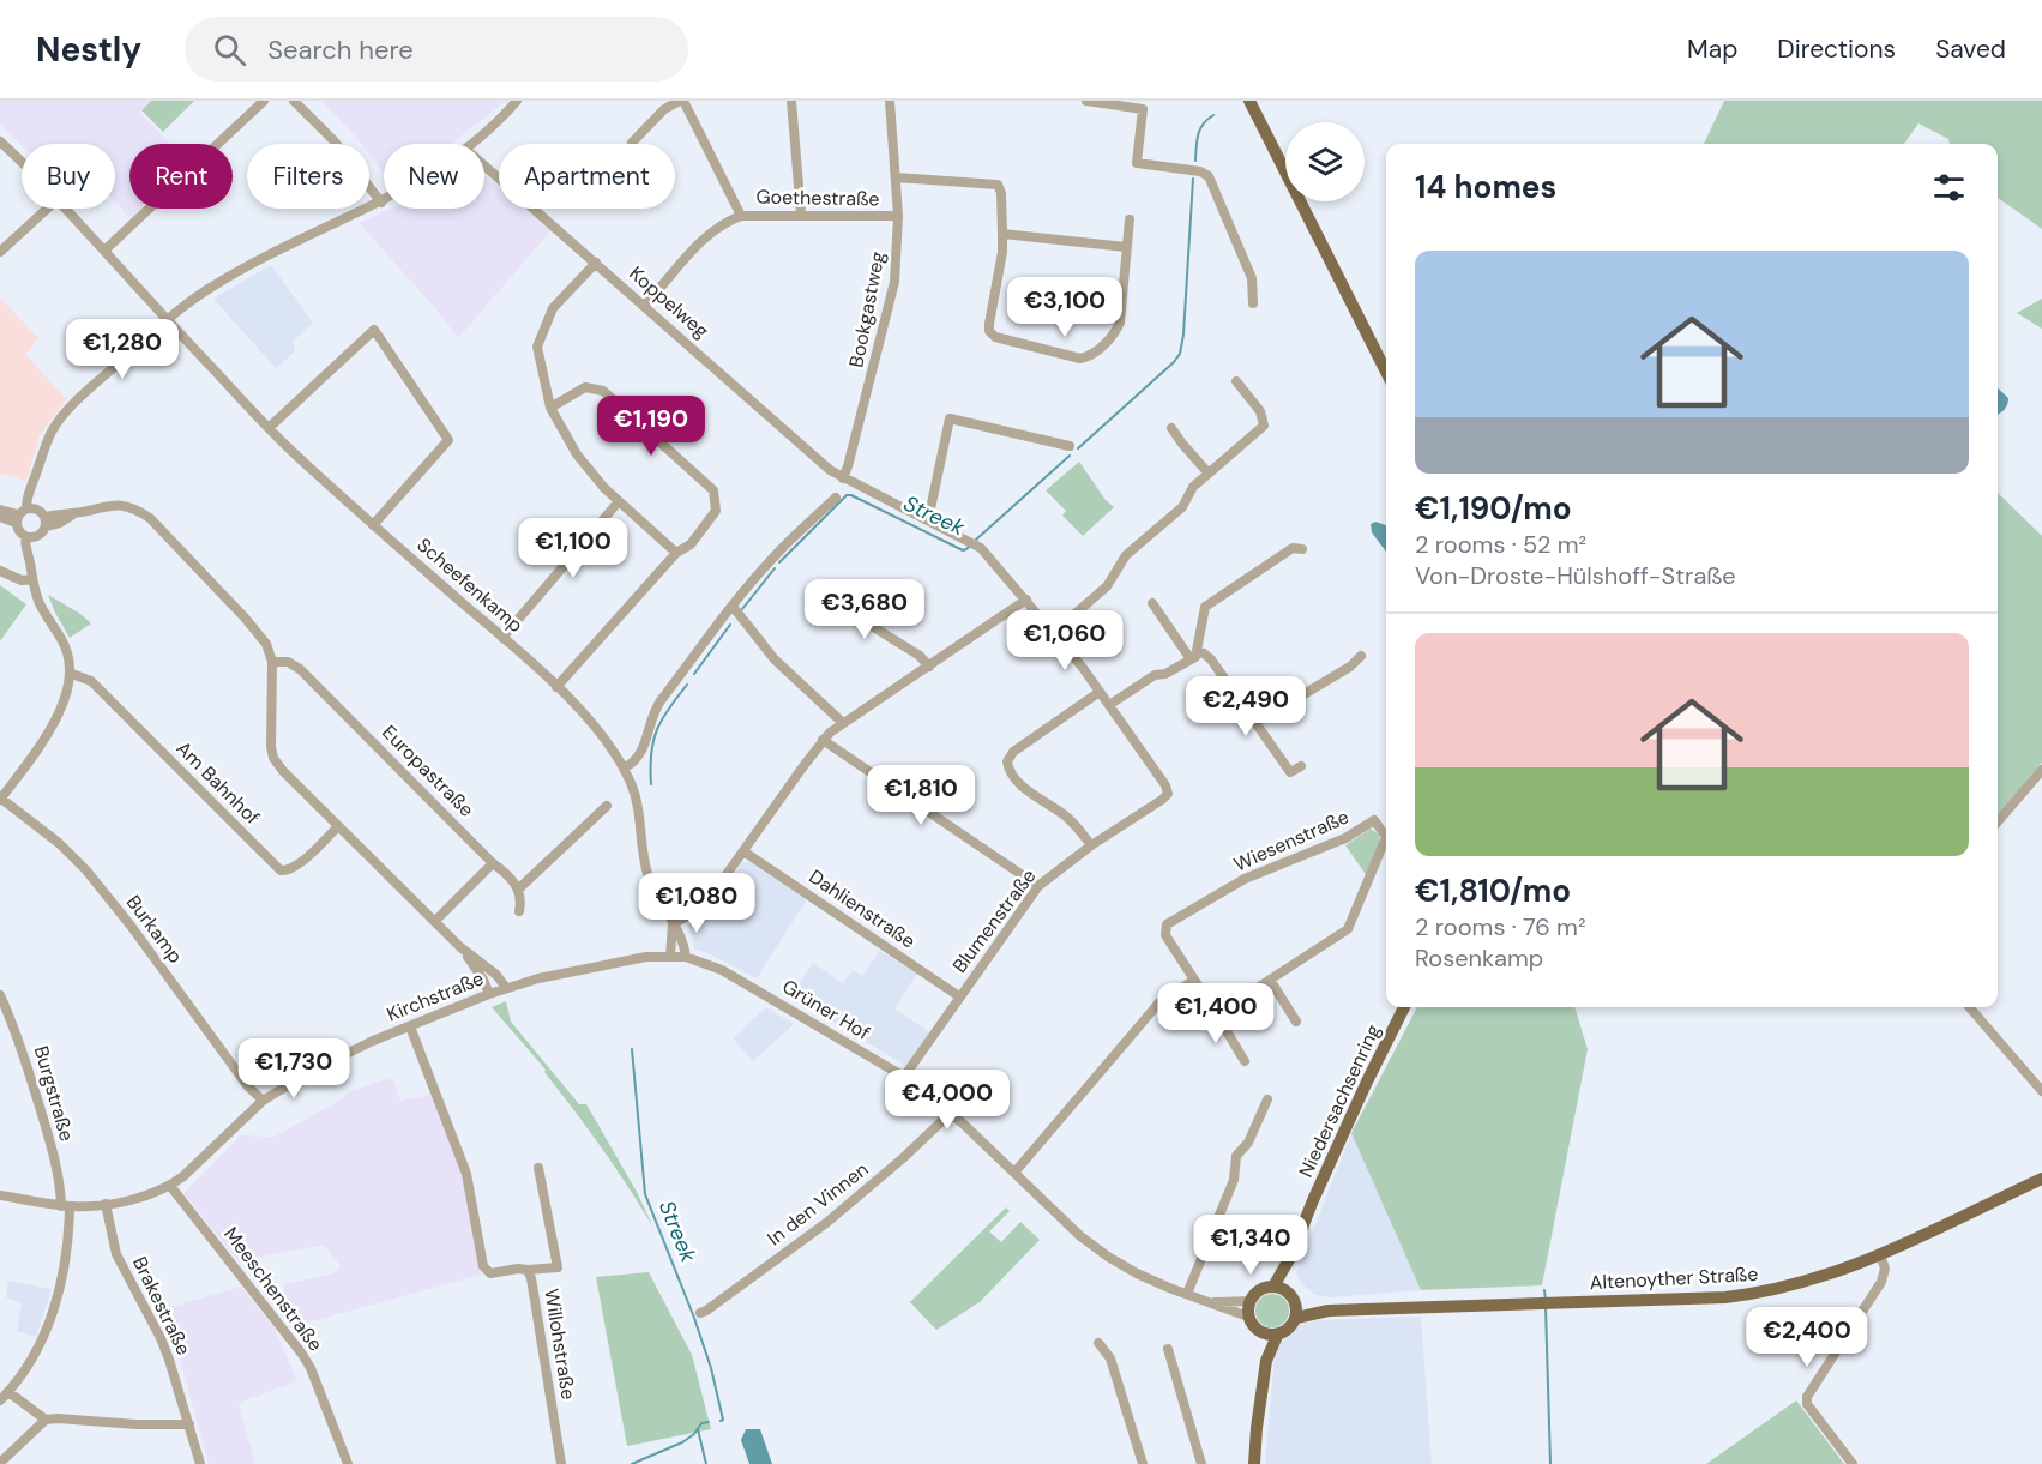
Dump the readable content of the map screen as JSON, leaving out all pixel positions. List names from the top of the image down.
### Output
{
  "streets": {
    "main road": ["Niedersachsenring", "Altenoyther Straße"],
    "street": [
      "Goethestraße",
      "Koppelweg",
      "Bookgastweg",
      "Scheefenkamp",
      "Europastraße",
      "Am Bahnhof",
      "Wiesenstraße",
      "Dahlienstraße",
      "Blumenstraße",
      "Burkamp",
      "Kirchstraße",
      "Grüner Hof",
      "Burgstraße",
      "In den Vinnen",
      "Meeschenstraße",
      "Brakestraße",
      "Willohstraße"
    ]
  },
  "crossings": [
    ["Goethestraße", "Koppelweg"],
    ["Goethestraße", "Bookgastweg"],
    ["Koppelweg", "Bookgastweg"],
    ["Scheefenkamp", "Grüner Hof"],
    ["Dahlienstraße", "Blumenstraße"],
    ["Blumenstraße", "Grüner Hof"],
    ["Burkamp", "Kirchstraße"],
    ["Kirchstraße", "Grüner Hof"],
    ["Kirchstraße", "Burgstraße"],
    ["Kirchstraße", "Meeschenstraße"],
    ["Kirchstraße", "Brakestraße"],
    ["Kirchstraße", "Willohstraße"],
    ["Grüner Hof", "Niedersachsenring"],
    ["Grüner Hof", "In den Vinnen"],
    ["Grüner Hof", "Altenoyther Straße"],
    ["Niedersachsenring", "Altenoyther Straße"]
  ],
  "water": ["Streek"],
  "page": {
    "header": "Nestly",
    "search": "Search here",
    "nav": ["Map", "Directions", "Saved"],
    "chip": [
      "Buy",
      "Rent",
      "Filters",
      "New",
      "Apartment"
    ],
    "heading": "14 homes",
    "list": [
      {
        "name": "€1,190/mo",
        "note": "2 rooms · 52 m² · Von-Droste-Hülshoff-Straße"
      },
      {
        "name": "€1,810/mo",
        "note": "2 rooms · 76 m² · Rosenkamp"
      }
    ],
    "price": [
      "€3,100",
      "€1,280",
      "€1,190",
      "€1,100",
      "€3,680",
      "€1,060",
      "€2,490",
      "€1,810",
      "€1,080",
      "€1,400",
      "€1,730",
      "€4,000",
      "€1,340",
      "€2,400"
    ]
  }
}
